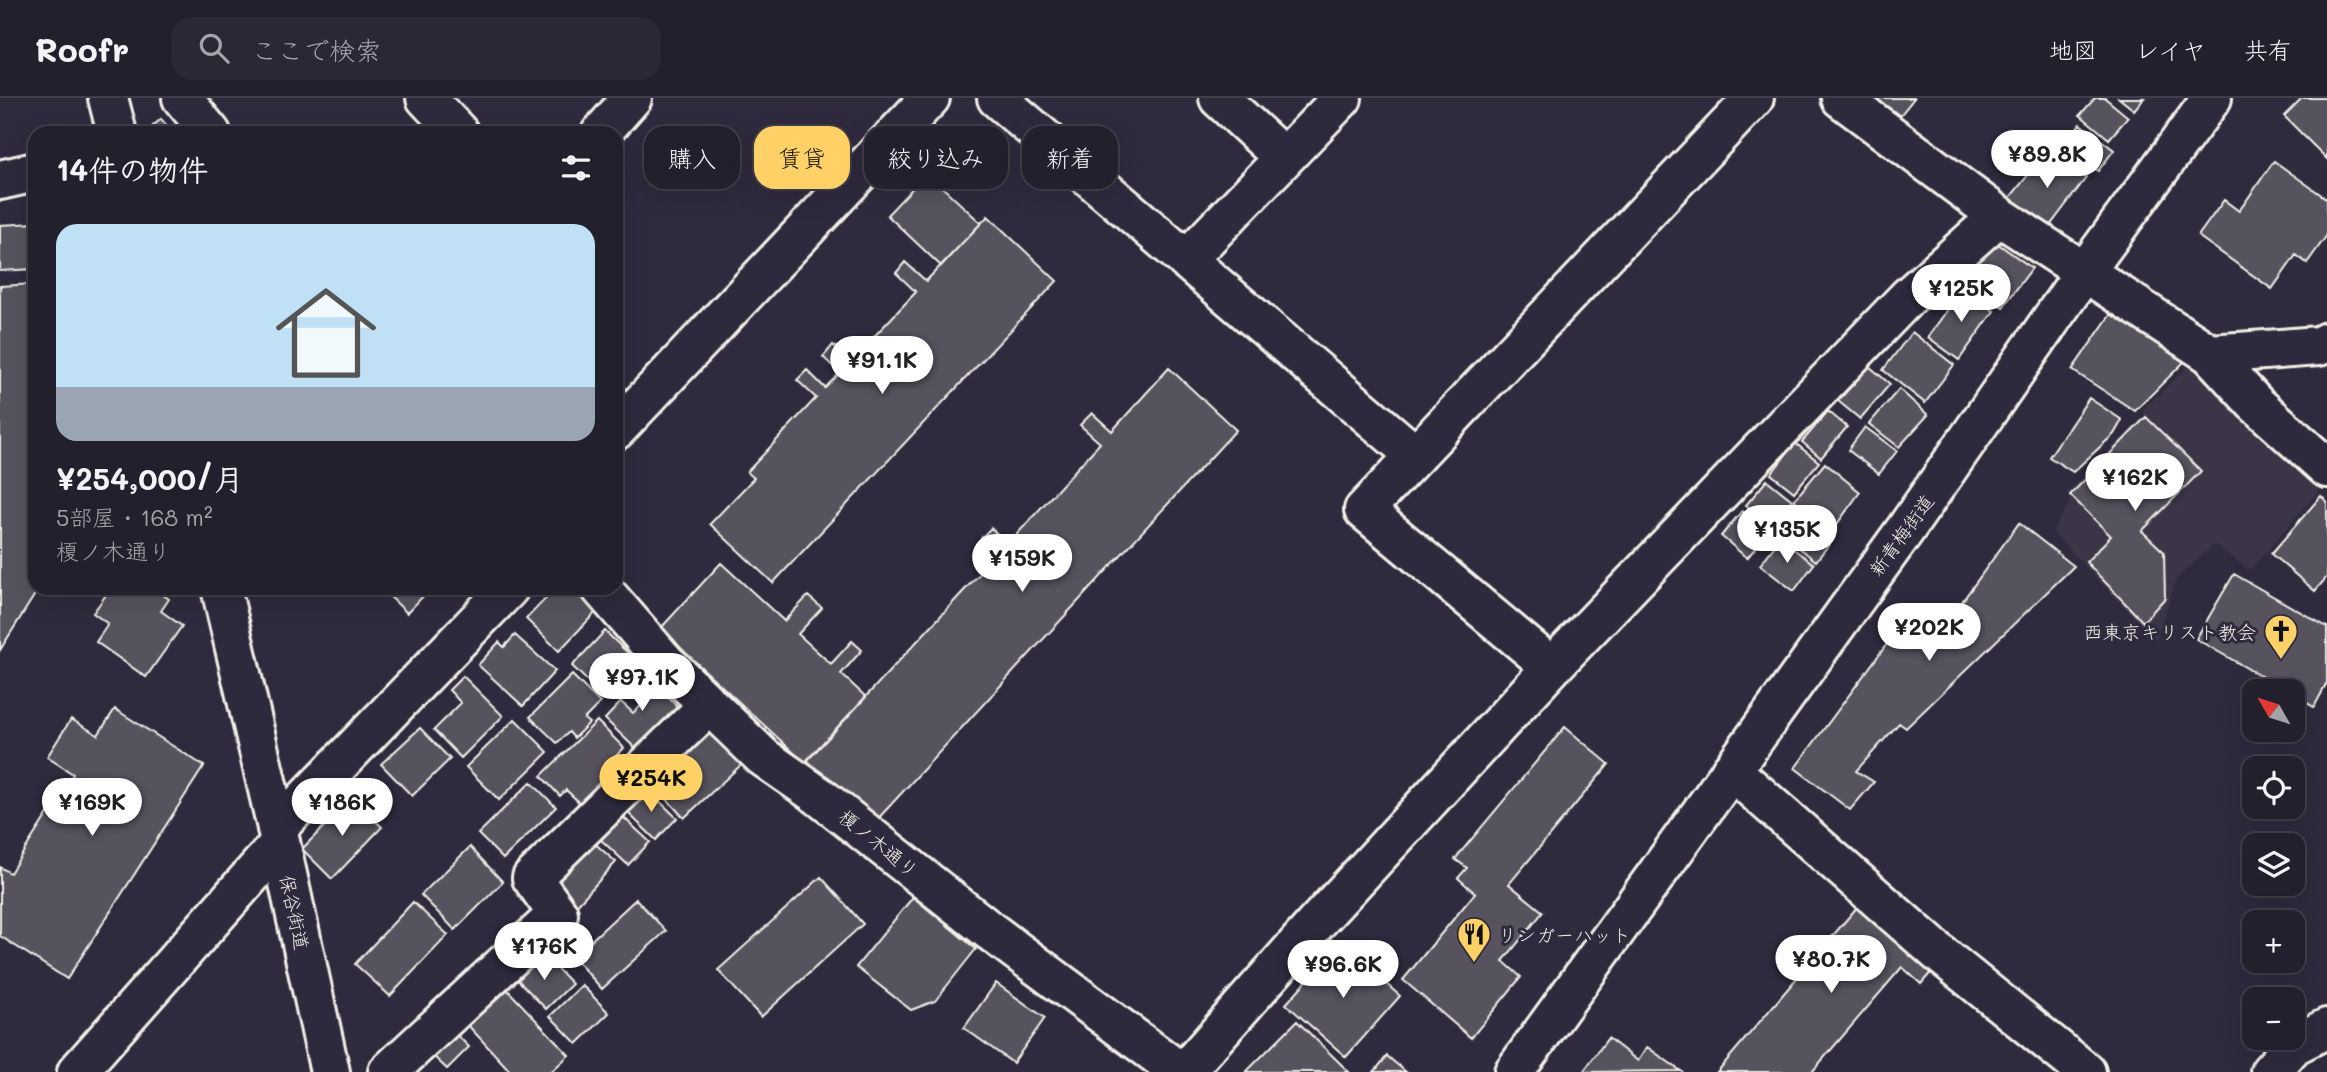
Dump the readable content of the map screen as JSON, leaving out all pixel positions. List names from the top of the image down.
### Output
{
  "streets": {
    "street": ["新青梅街道", "榎ノ木通り", "保谷街道"]
  },
  "places": {
    "church": ["西東京キリスト教会"],
    "restaurant": ["リンガーハット"]
  },
  "north": "top left",
  "page": {
    "header": "Roofr",
    "search": "ここで検索",
    "nav": ["地図", "レイヤ", "共有"],
    "chip": [
      "購入",
      "賃貸",
      "絞り込み",
      "新着"
    ],
    "heading": "14件の物件",
    "price": [
      "¥89.8K",
      "¥125K",
      "¥91.1K",
      "¥162K",
      "¥135K",
      "¥159K",
      "¥202K",
      "¥97.1K",
      "¥254K",
      "¥169K",
      "¥186K",
      "¥176K",
      "¥80.7K",
      "¥96.6K"
    ],
    "list": [
      {
        "name": "¥254,000/月",
        "note": "5部屋 · 168 m² · 榎ノ木通り"
      }
    ],
    "map_buttons": ["+", "−"]
  }
}
